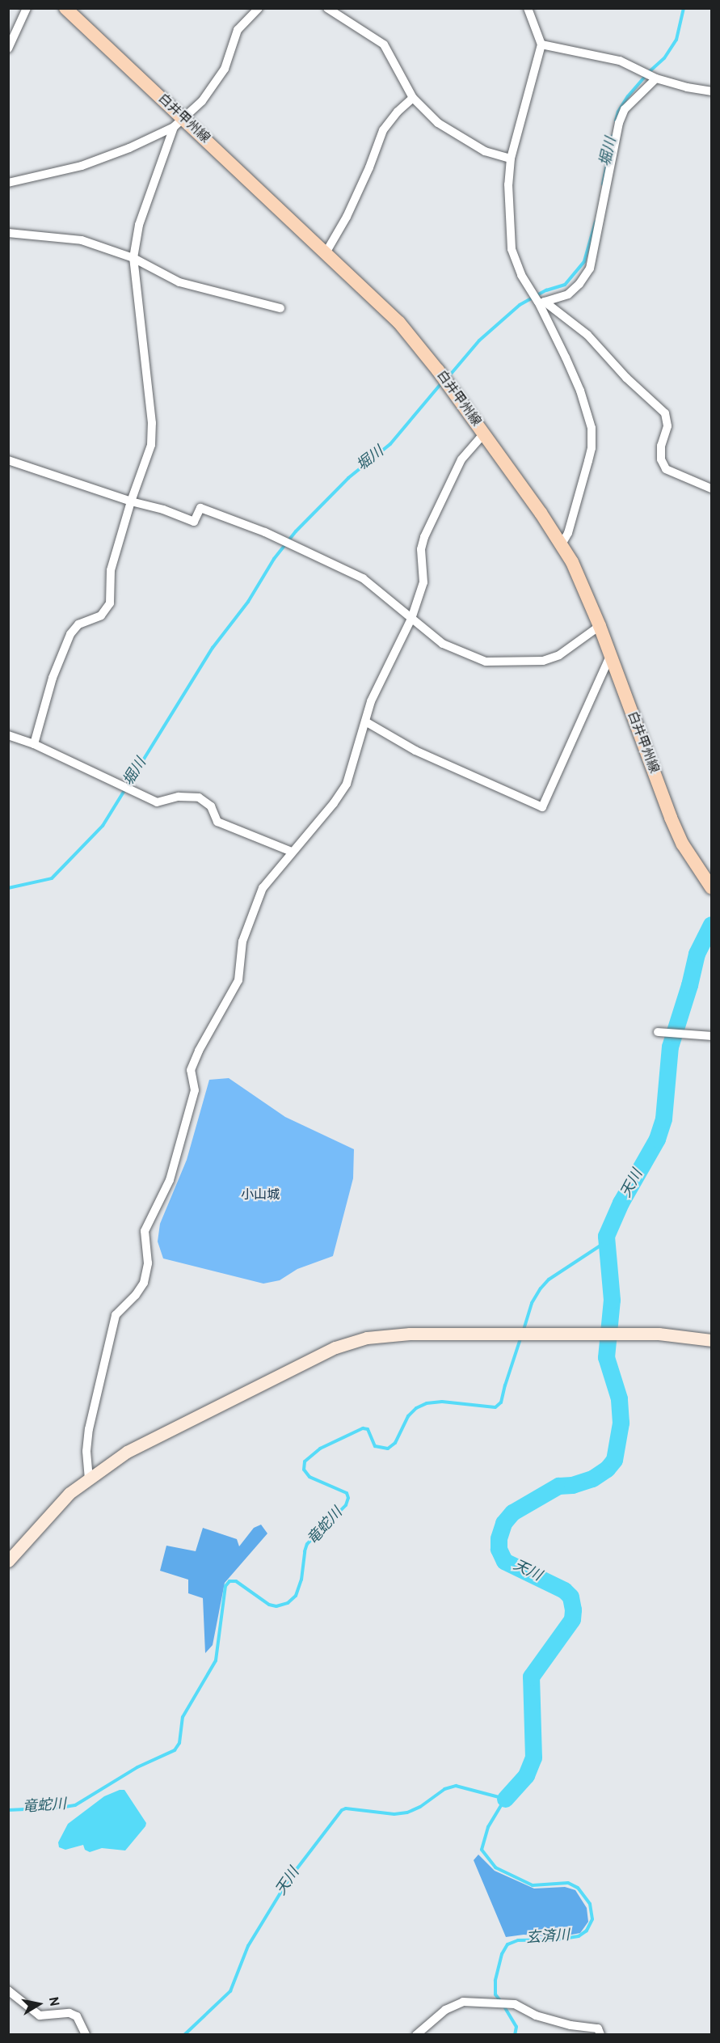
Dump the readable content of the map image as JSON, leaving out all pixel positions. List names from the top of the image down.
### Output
{
  "streets": {
    "main road": ["白井甲州線"]
  },
  "water": [
    "堀川",
    "天川",
    "竜蛇川",
    "玄済川"
  ],
  "parks": ["小山城"],
  "north": "right"
}
